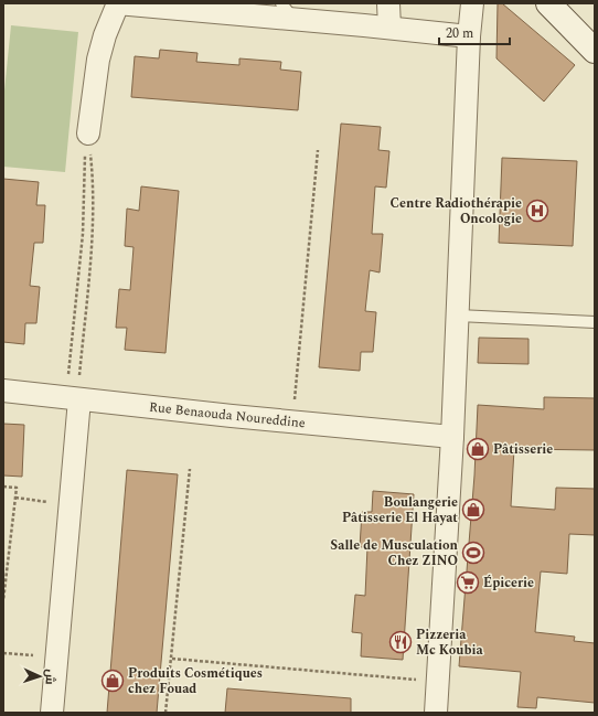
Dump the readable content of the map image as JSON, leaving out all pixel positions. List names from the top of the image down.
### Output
{
  "streets": {
    "street": ["Rue Benaouda Noureddine"]
  },
  "places": {
    "hospital": ["Centre Radiothérapie Oncologie"],
    "shop": ["Pâtisserie", "Boulangerie Pâtisserie El Hayat", "Produits Cosmétiques chez Fouad"],
    "sports": ["Salle de Musculation Chez ZINO"],
    "supermarket": ["Épicerie"],
    "restaurant": ["Pizzeria Mc Koubia"]
  },
  "scale_bar": "20 m",
  "north": "right"
}
